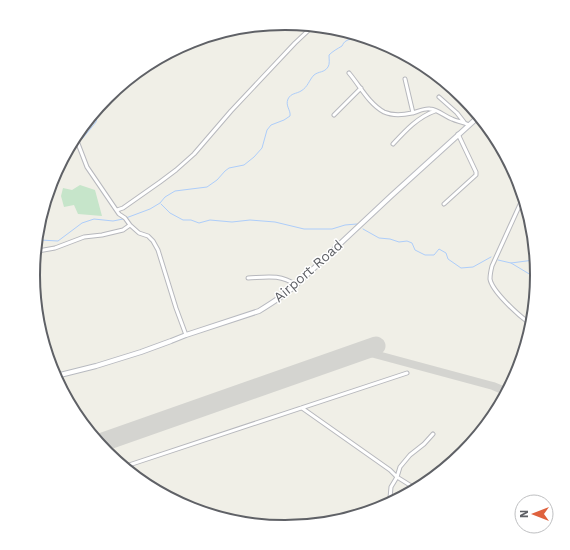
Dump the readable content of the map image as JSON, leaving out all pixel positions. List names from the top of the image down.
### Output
{
  "streets": {
    "street": ["Airport Road"]
  },
  "north": "left"
}
